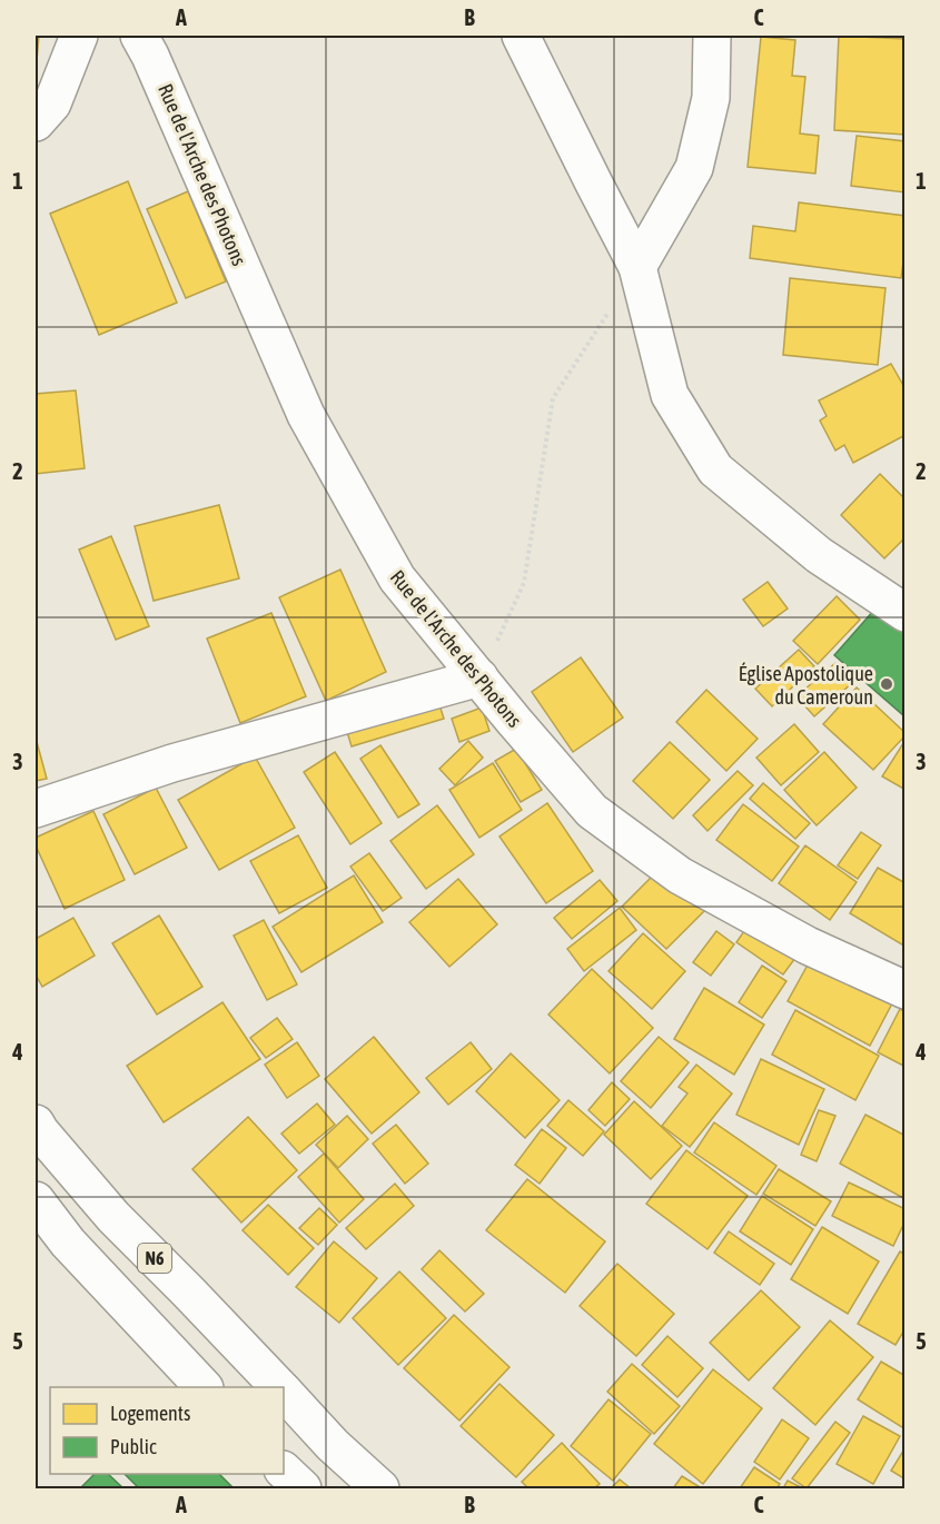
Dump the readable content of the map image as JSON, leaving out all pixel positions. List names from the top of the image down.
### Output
{
  "streets": {
    "main road": ["Rue de l'Arche des Photons", "N6"]
  },
  "places": ["Église Apostolique du Cameroun"],
  "legend": ["Logements", "Public"],
  "grid": {
    "columns": ["A", "B", "C"],
    "rows": [
      "1",
      "2",
      "3",
      "4",
      "5"
    ]
  }
}
